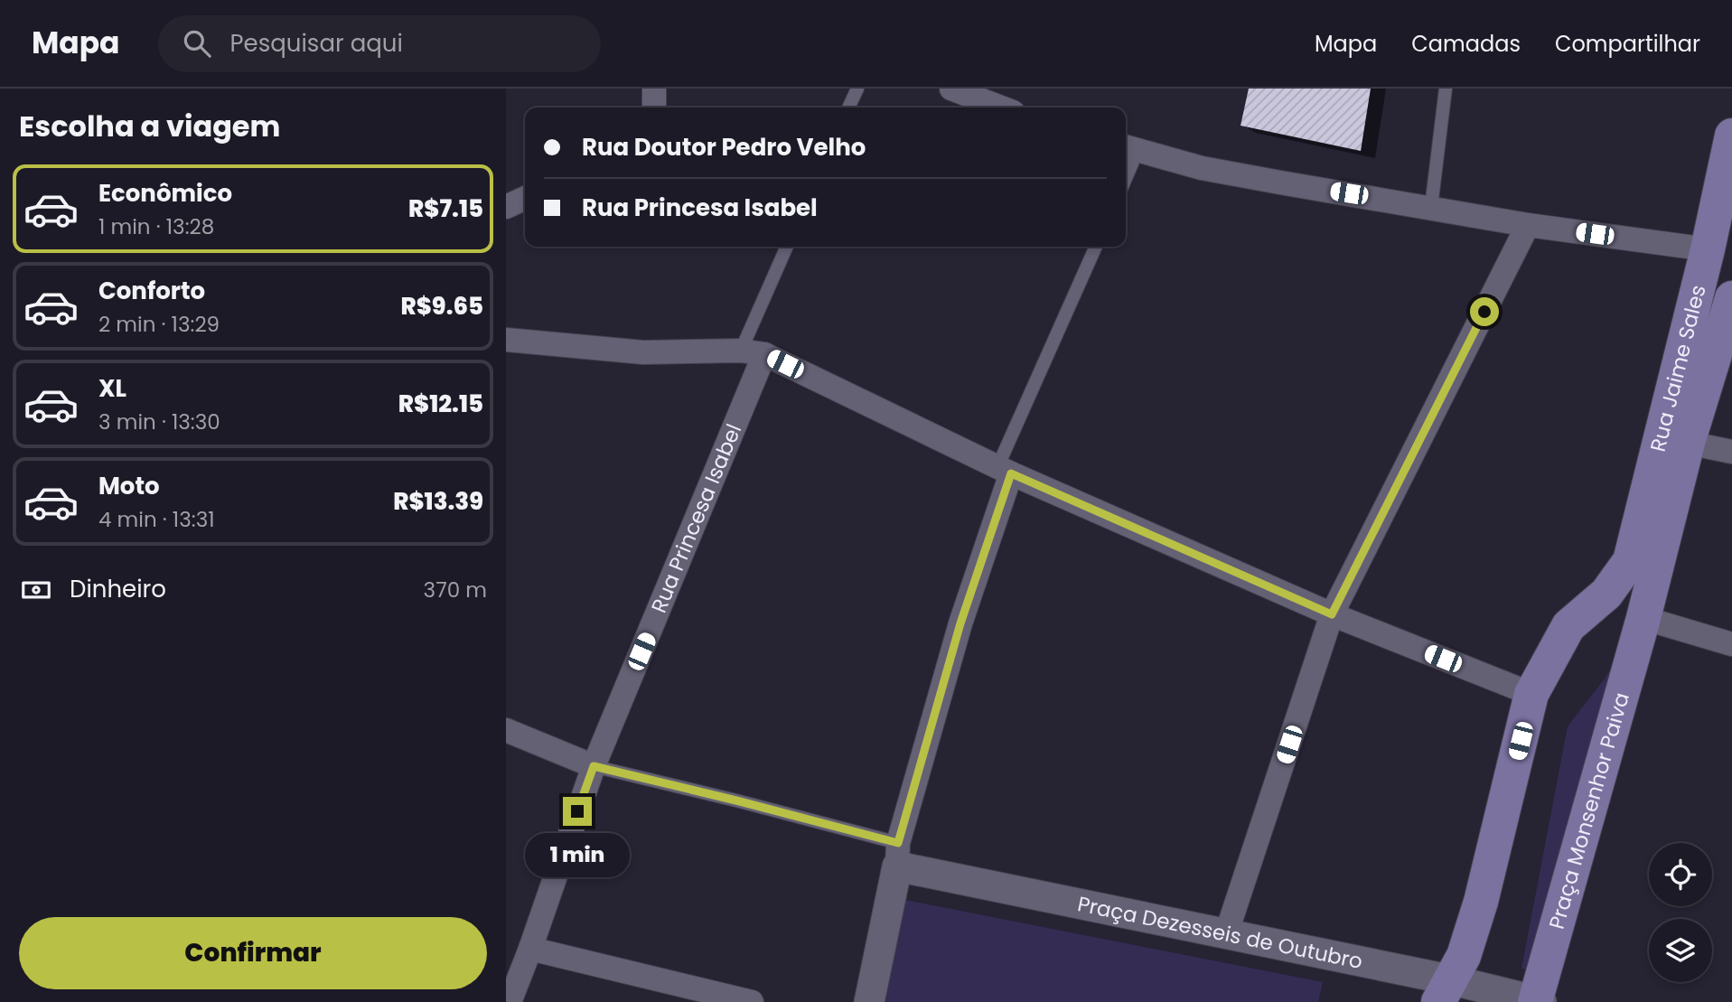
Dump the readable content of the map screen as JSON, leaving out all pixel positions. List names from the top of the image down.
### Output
{
  "streets": {
    "main road": ["Rua Jaime Sales", "Praça Monsenhor Paiva"],
    "street": ["Rua Princesa Isabel", "Praça Dezesseis de Outubro"]
  },
  "crossings": [
    ["Rua Jaime Sales", "Praça Monsenhor Paiva"],
    ["Praça Monsenhor Paiva", "Praça Dezesseis de Outubro"]
  ],
  "page": {
    "header": "Mapa",
    "search": "Pesquisar aqui",
    "nav": ["Mapa", "Camadas", "Compartilhar"],
    "heading": "Escolha a viagem",
    "banner": ["Rua Doutor Pedro Velho", "Rua Princesa Isabel"],
    "list": [
      {
        "name": "Econômico",
        "note": "1 min · 13:28",
        "value": "R$7.15"
      },
      {
        "name": "Conforto",
        "note": "2 min · 13:29",
        "value": "R$9.65"
      },
      {
        "name": "XL",
        "note": "3 min · 13:30",
        "value": "R$12.15"
      },
      {
        "name": "Moto",
        "note": "4 min · 13:31",
        "value": "R$13.39"
      }
    ],
    "pay": ["Dinheiro", "370 m"],
    "bubble": "1 min",
    "buttons": "Confirmar"
  }
}
